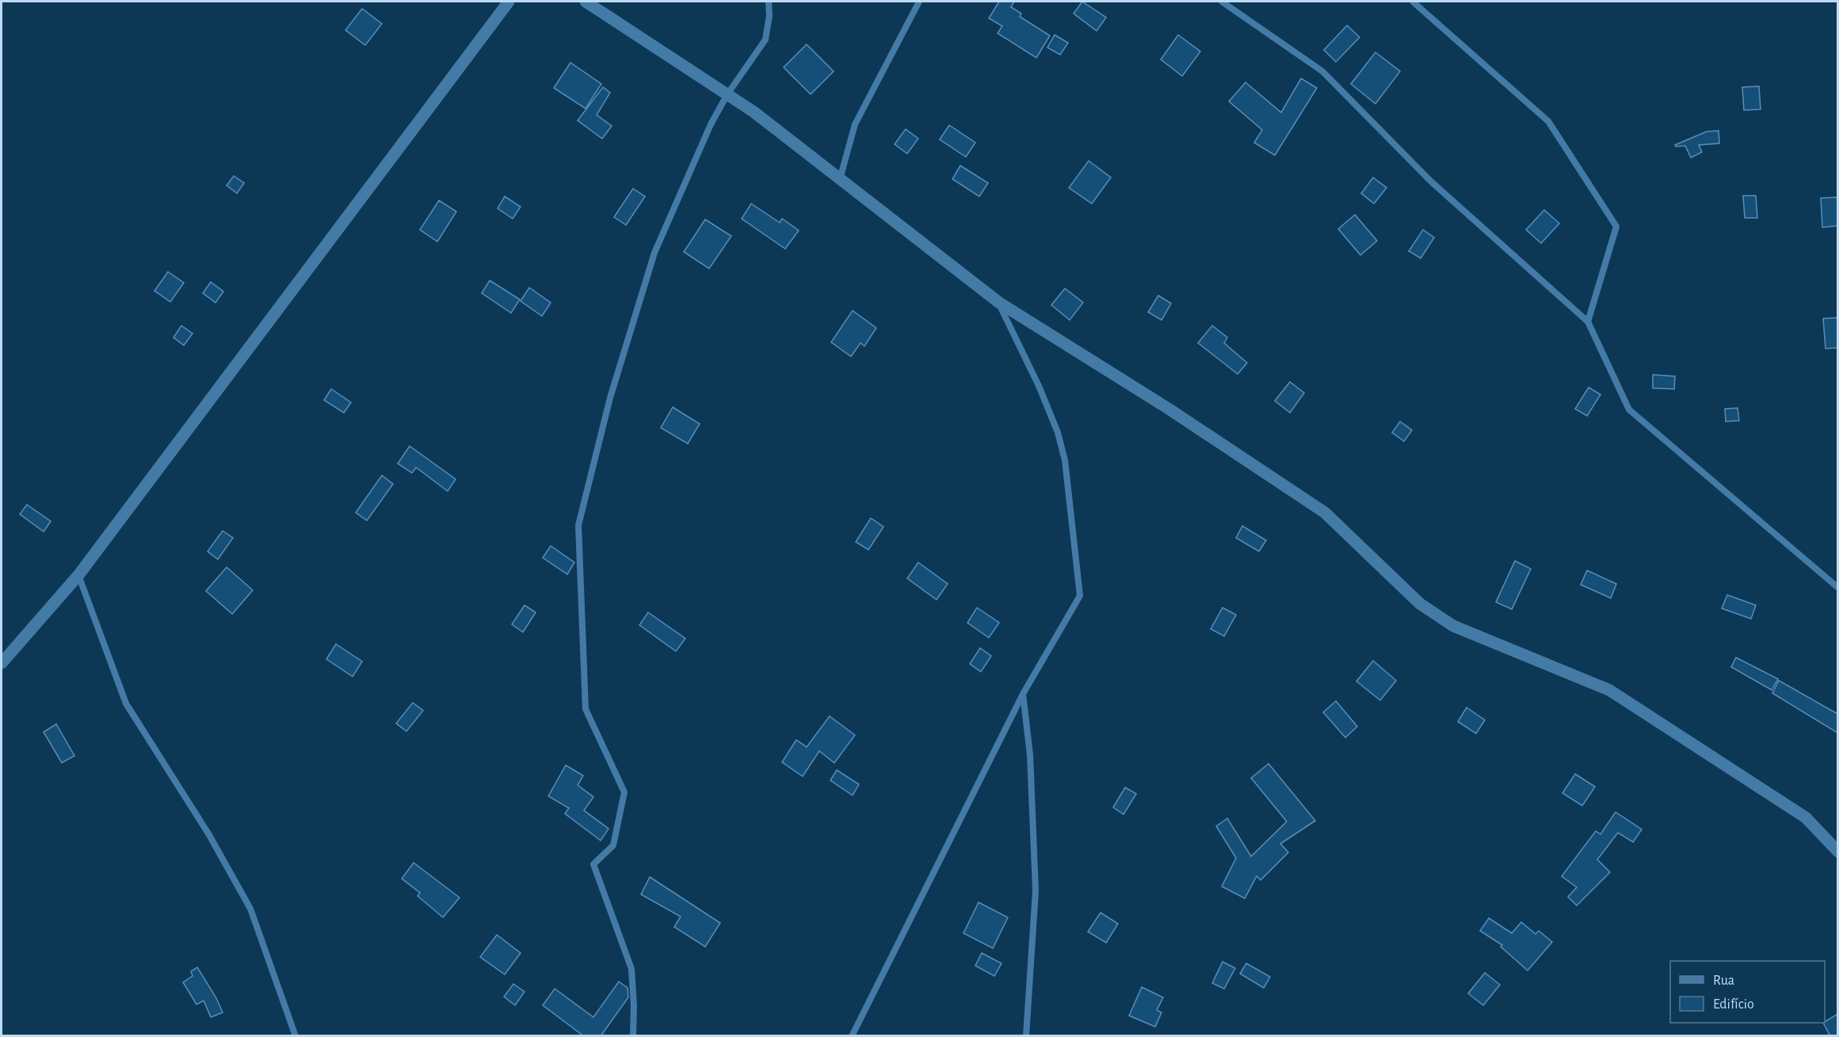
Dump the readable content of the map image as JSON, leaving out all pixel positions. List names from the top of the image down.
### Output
{
  "legend": ["Rua", "Edifício"]
}
